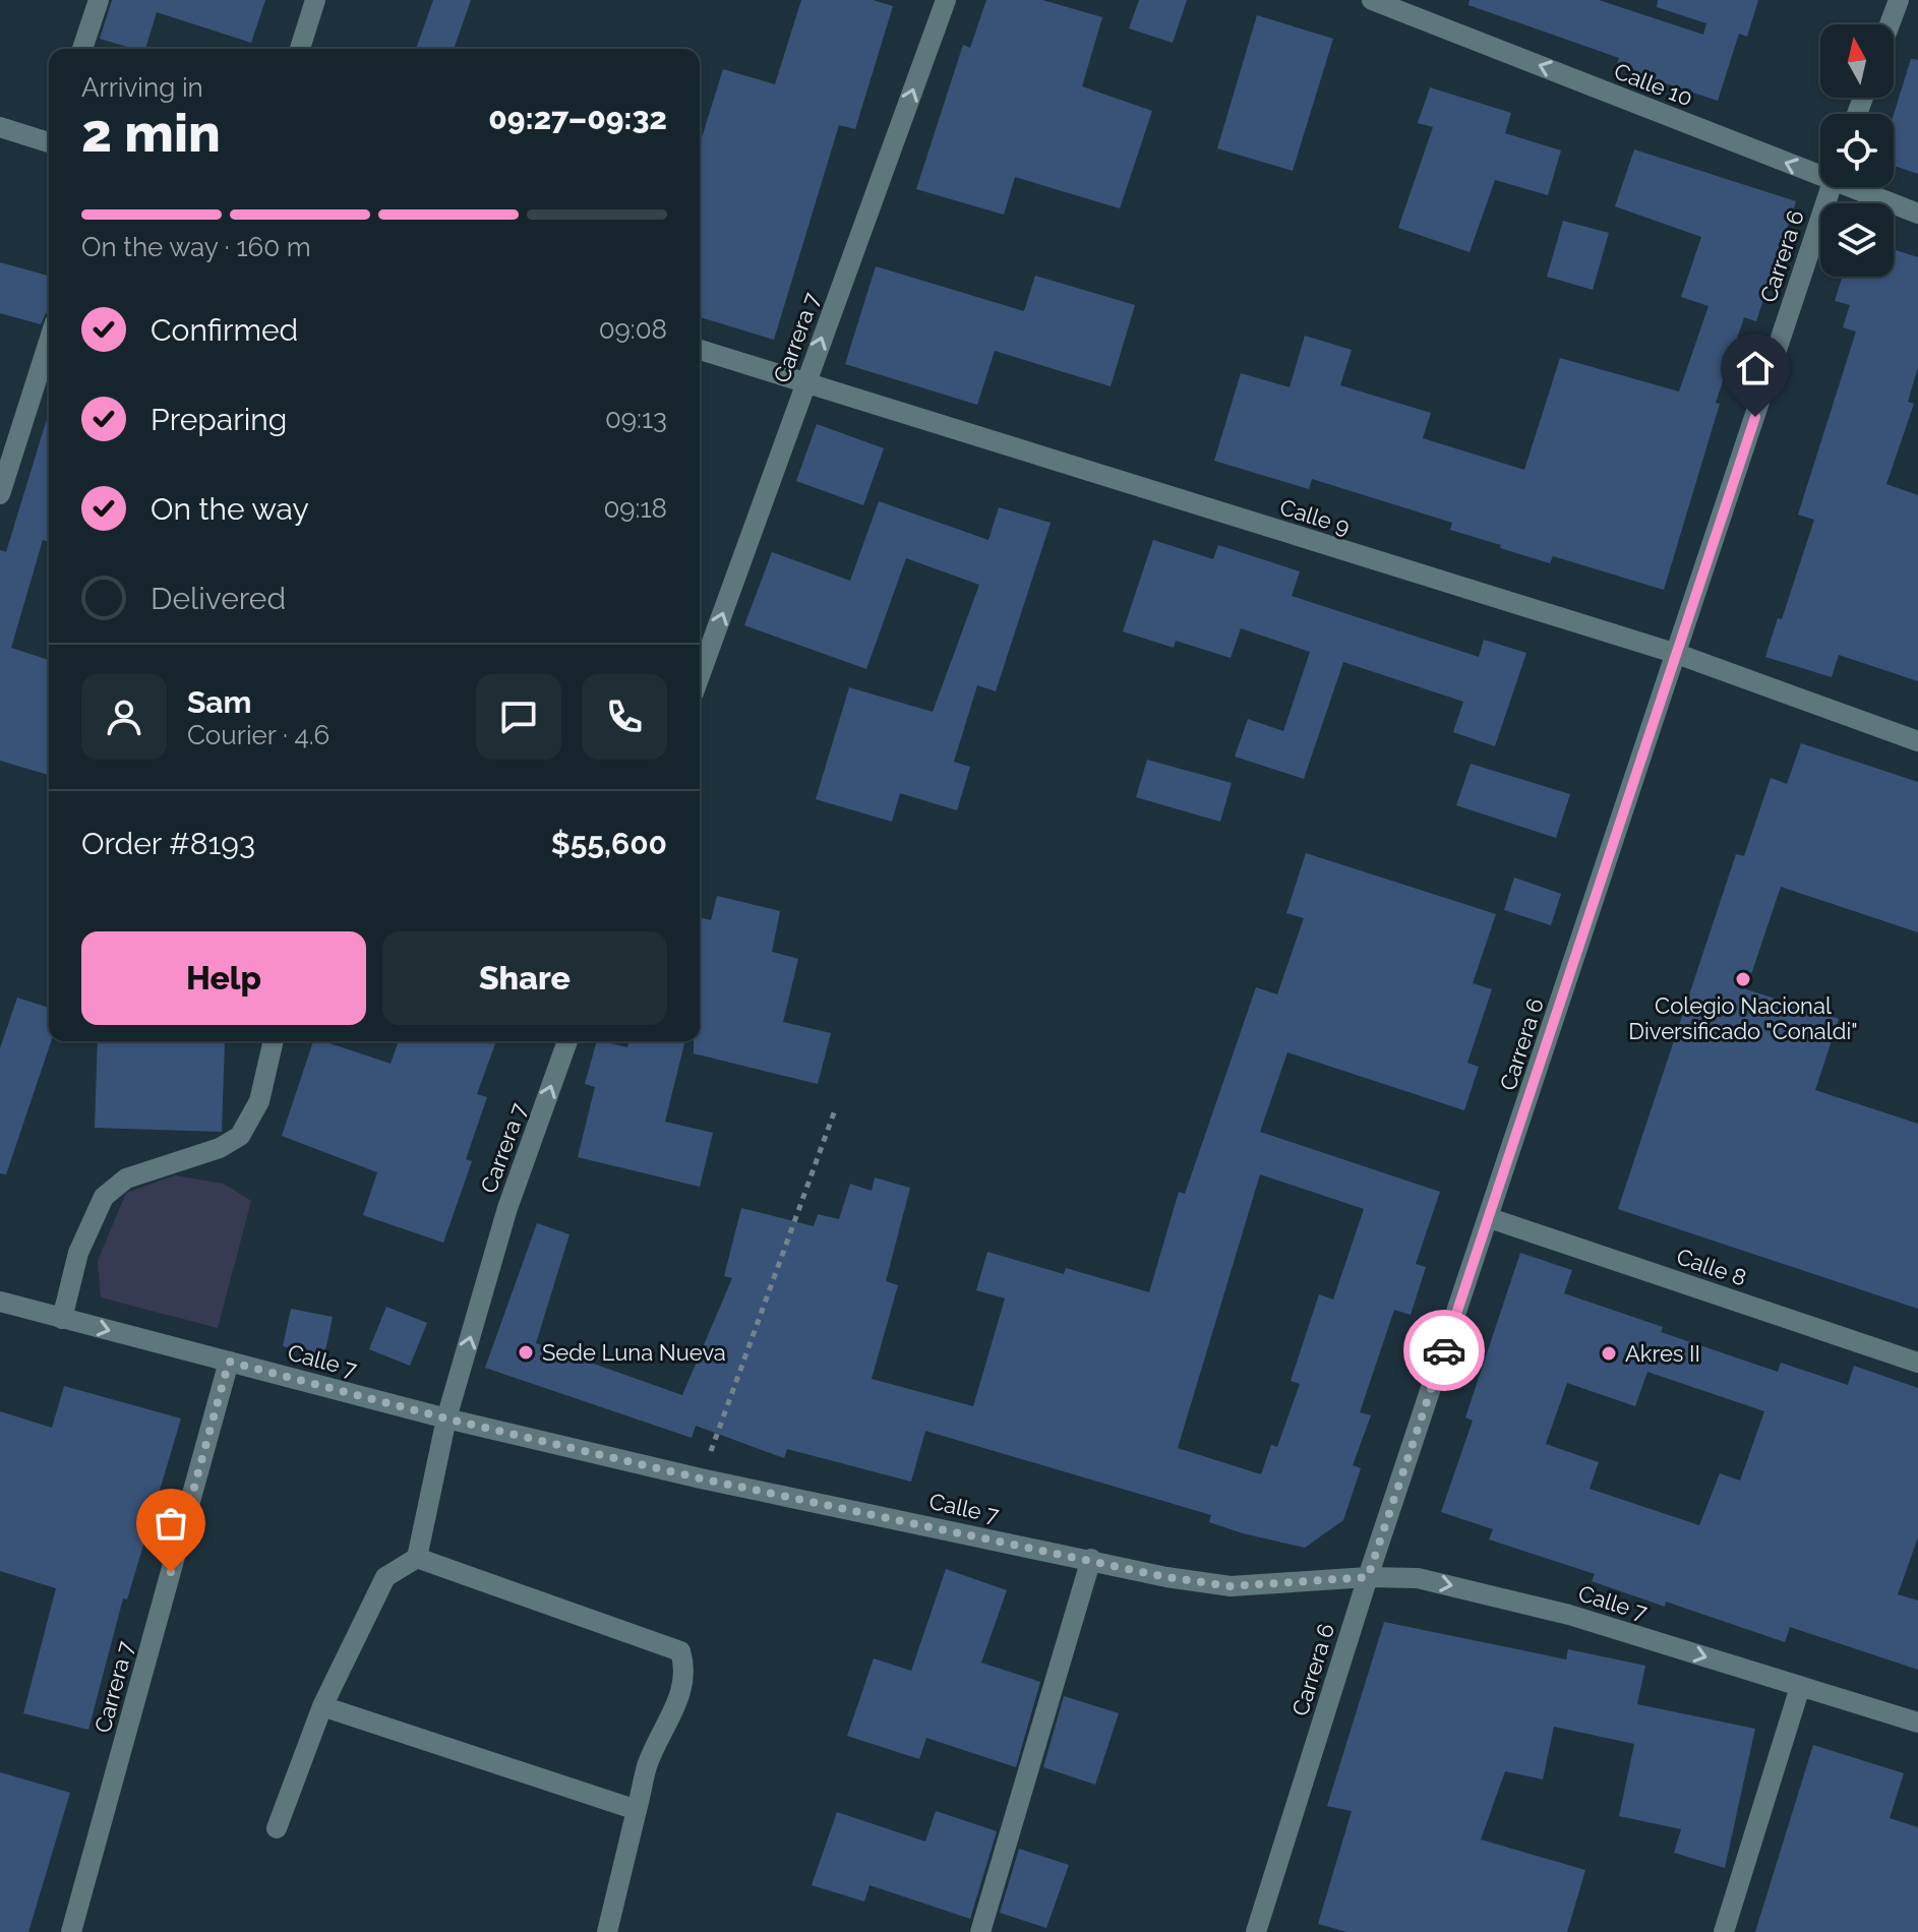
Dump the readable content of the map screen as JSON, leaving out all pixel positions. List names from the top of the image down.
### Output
{
  "streets": {
    "street": [
      "Calle 10",
      "Carrera 6",
      "Carrera 7",
      "Calle 9",
      "Calle 8",
      "Calle 7"
    ]
  },
  "crossings": [
    ["Carrera 6", "Calle 9"],
    ["Carrera 6", "Calle 8"],
    ["Carrera 6", "Calle 7"],
    ["Carrera 7", "Calle 9"],
    ["Carrera 7", "Calle 7"]
  ],
  "one_way": ["Calle 10", "Carrera 7"],
  "places": ["Colegio Nacional Diversificado \"Conaldi\"", "Sede Luna Nueva", "Akres II"],
  "north": "top",
  "page": {
    "heading": ["2 min", "Arriving in", "09:27–09:32"],
    "panel": [
      "Sam",
      "Courier · 4.6",
      "Order #8193",
      "$55,600"
    ],
    "bar": "On the way · 160 m",
    "list": [
      ["Confirmed", "09:08"],
      ["Preparing", "09:13"],
      ["On the way", "09:18"],
      "Delivered"
    ],
    "buttons": ["Help", "Share"]
  }
}
